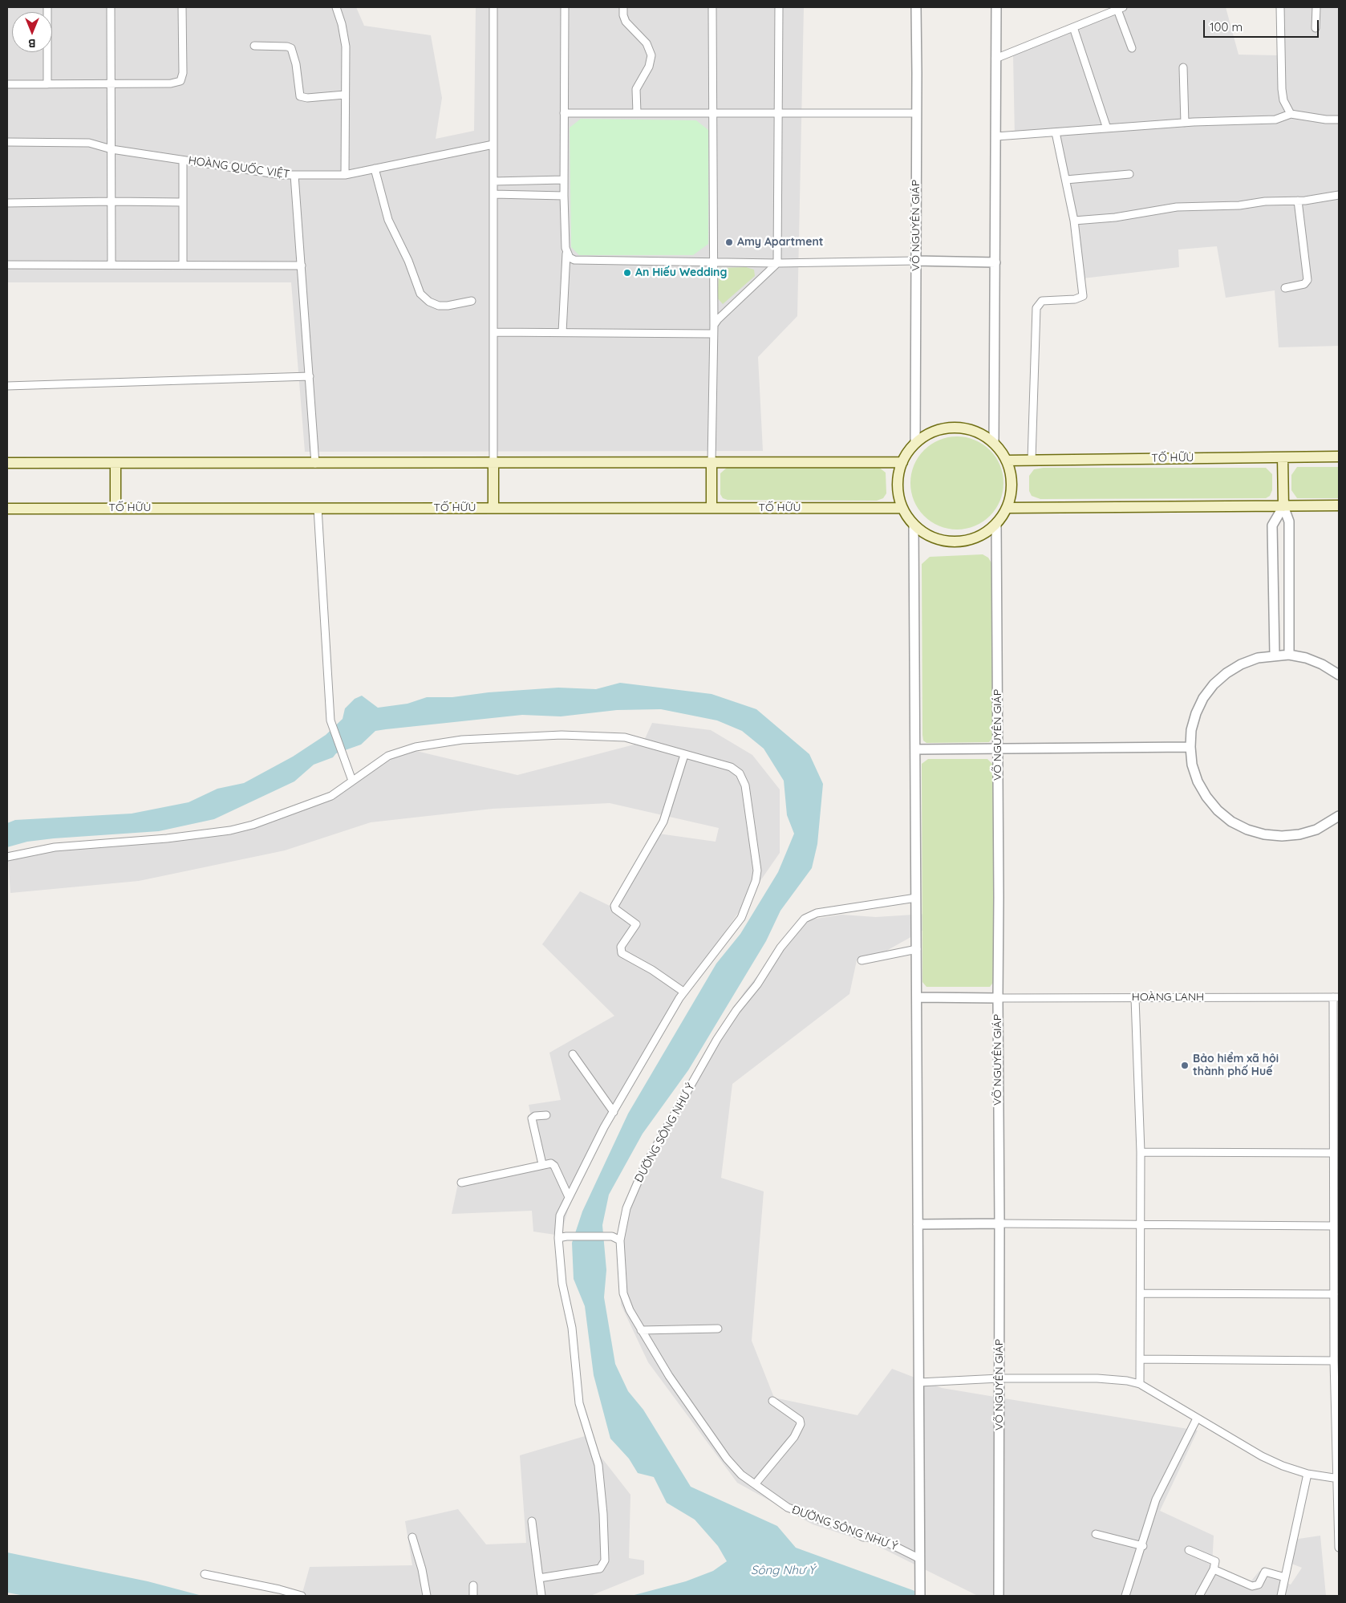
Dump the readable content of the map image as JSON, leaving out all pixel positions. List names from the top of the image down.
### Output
{
  "streets": {
    "main road": ["TỐ HỮU"],
    "street": [
      "HOÀNG QUỐC VIỆT",
      "VÕ NGUYÊN GIÁP",
      "HOÀNG LANH",
      "ĐƯỜNG SÔNG NHƯ Ý"
    ]
  },
  "crossings": [
    ["VÕ NGUYÊN GIÁP", "TỐ HỮU"],
    ["VÕ NGUYÊN GIÁP", "HOÀNG LANH"]
  ],
  "water": ["Sông Như Ý"],
  "places": ["Amy Apartment", "An Hiếu Wedding", "Bảo hiểm xã hội thành phố Huế"],
  "scale_bar": "100 m",
  "north": "bottom"
}
